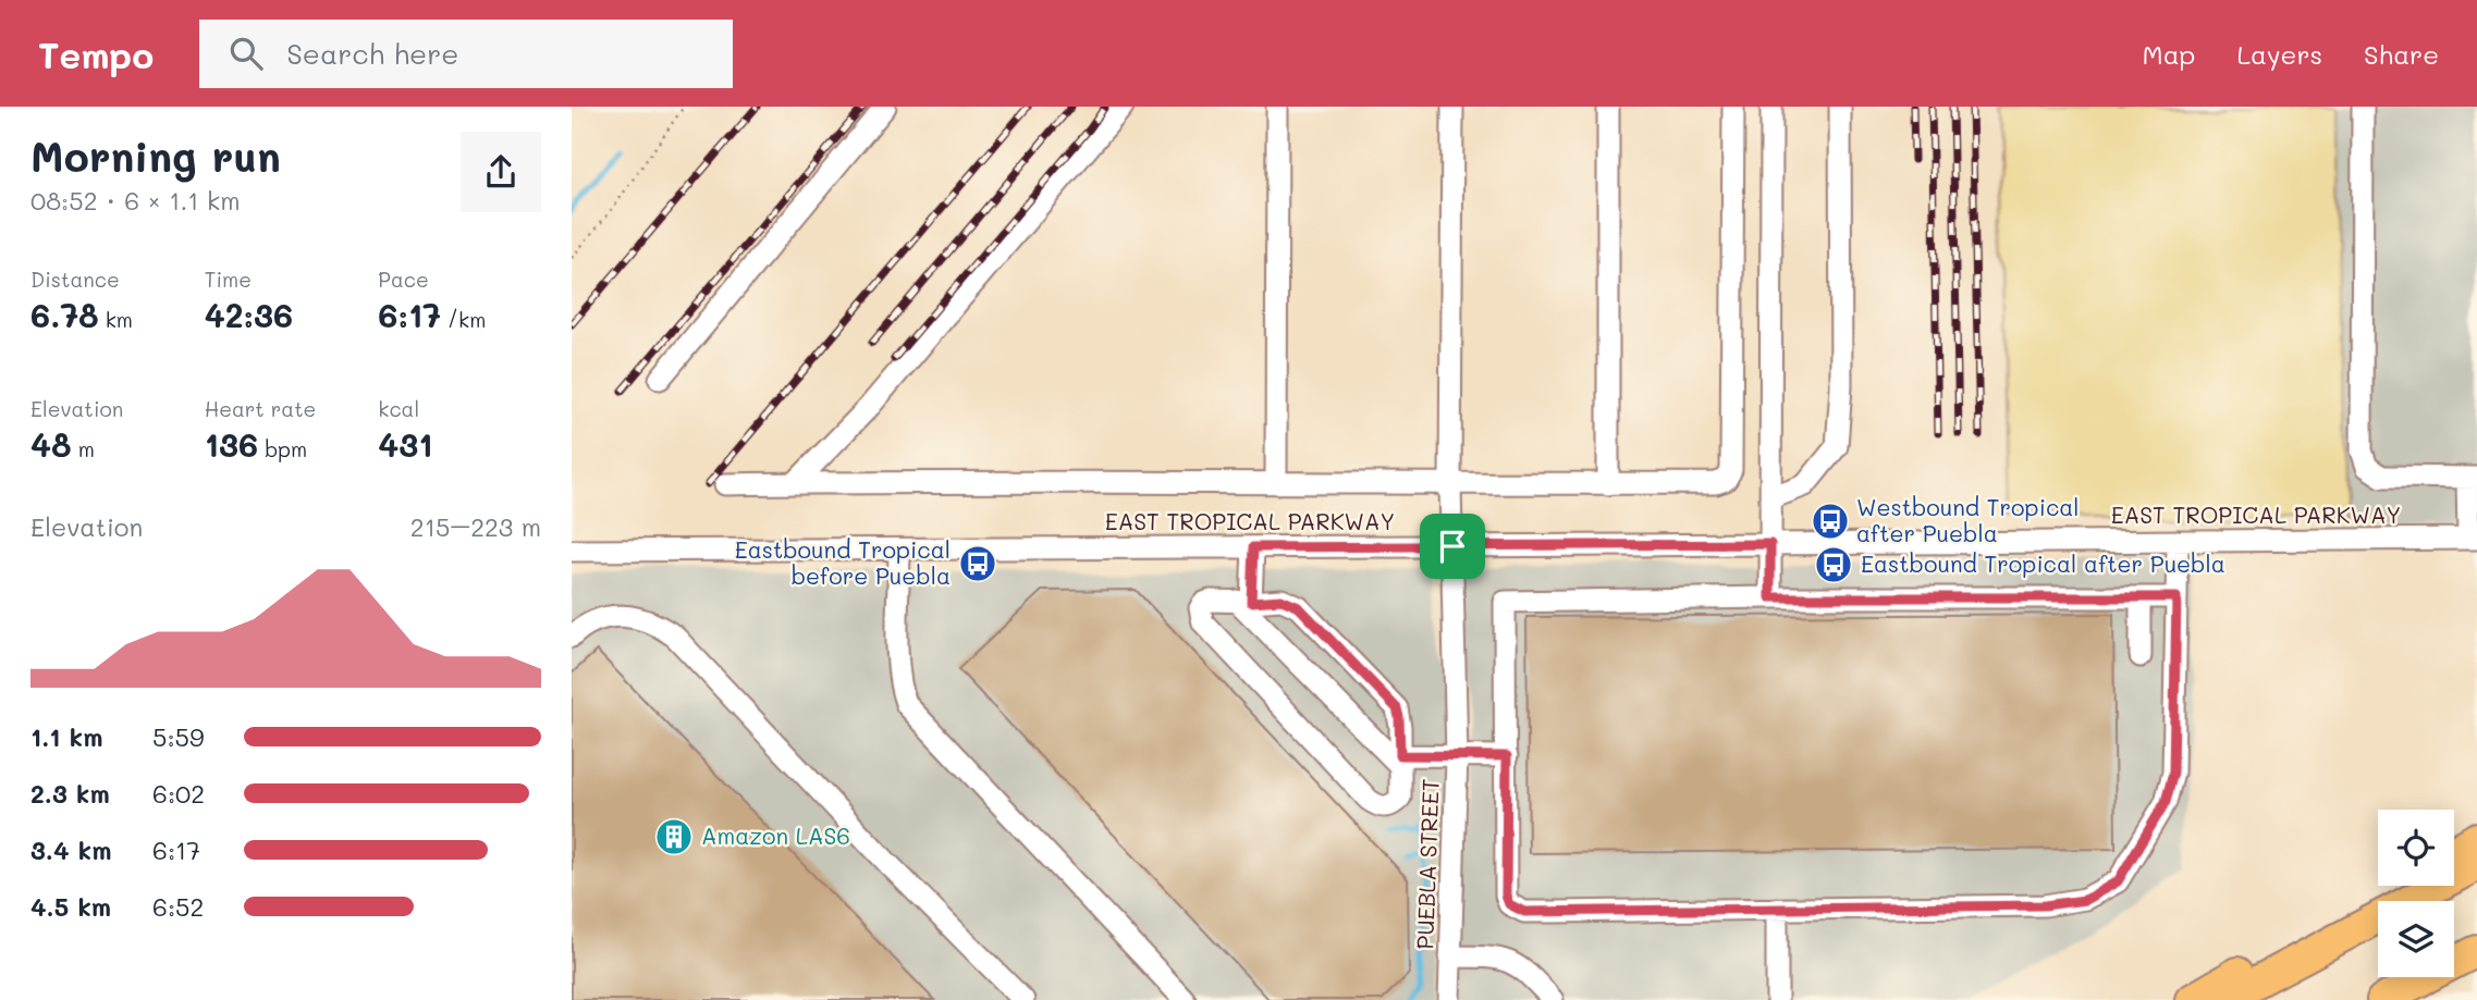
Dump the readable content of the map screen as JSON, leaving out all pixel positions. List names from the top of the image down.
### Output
{
  "streets": {
    "street": ["EAST TROPICAL PARKWAY", "PUEBLA STREET"]
  },
  "crossings": [
    ["EAST TROPICAL PARKWAY", "PUEBLA STREET"]
  ],
  "places": {
    "bus stop": ["Westbound Tropical after Puebla", "Eastbound Tropical before Puebla", "Eastbound Tropical after Puebla"],
    "building": ["Amazon LAS6"]
  },
  "page": {
    "header": "Tempo",
    "search": "Search here",
    "nav": ["Map", "Layers", "Share"],
    "heading": ["Morning run", "08:52 · 6 × 1.1 km"],
    "stats": [
      ["Distance", "6.78 km"],
      ["Time", "42:36"],
      ["Pace", "6:17 /km"],
      ["Elevation", "48 m"],
      ["Heart rate", "136 bpm"],
      ["kcal", "431"]
    ],
    "chart": ["Elevation", "215–223 m"],
    "list": [
      {
        "name": "1.1 km",
        "note": "5:59"
      },
      {
        "name": "2.3 km",
        "note": "6:02"
      },
      {
        "name": "3.4 km",
        "note": "6:17"
      },
      {
        "name": "4.5 km",
        "note": "6:52"
      }
    ]
  }
}
